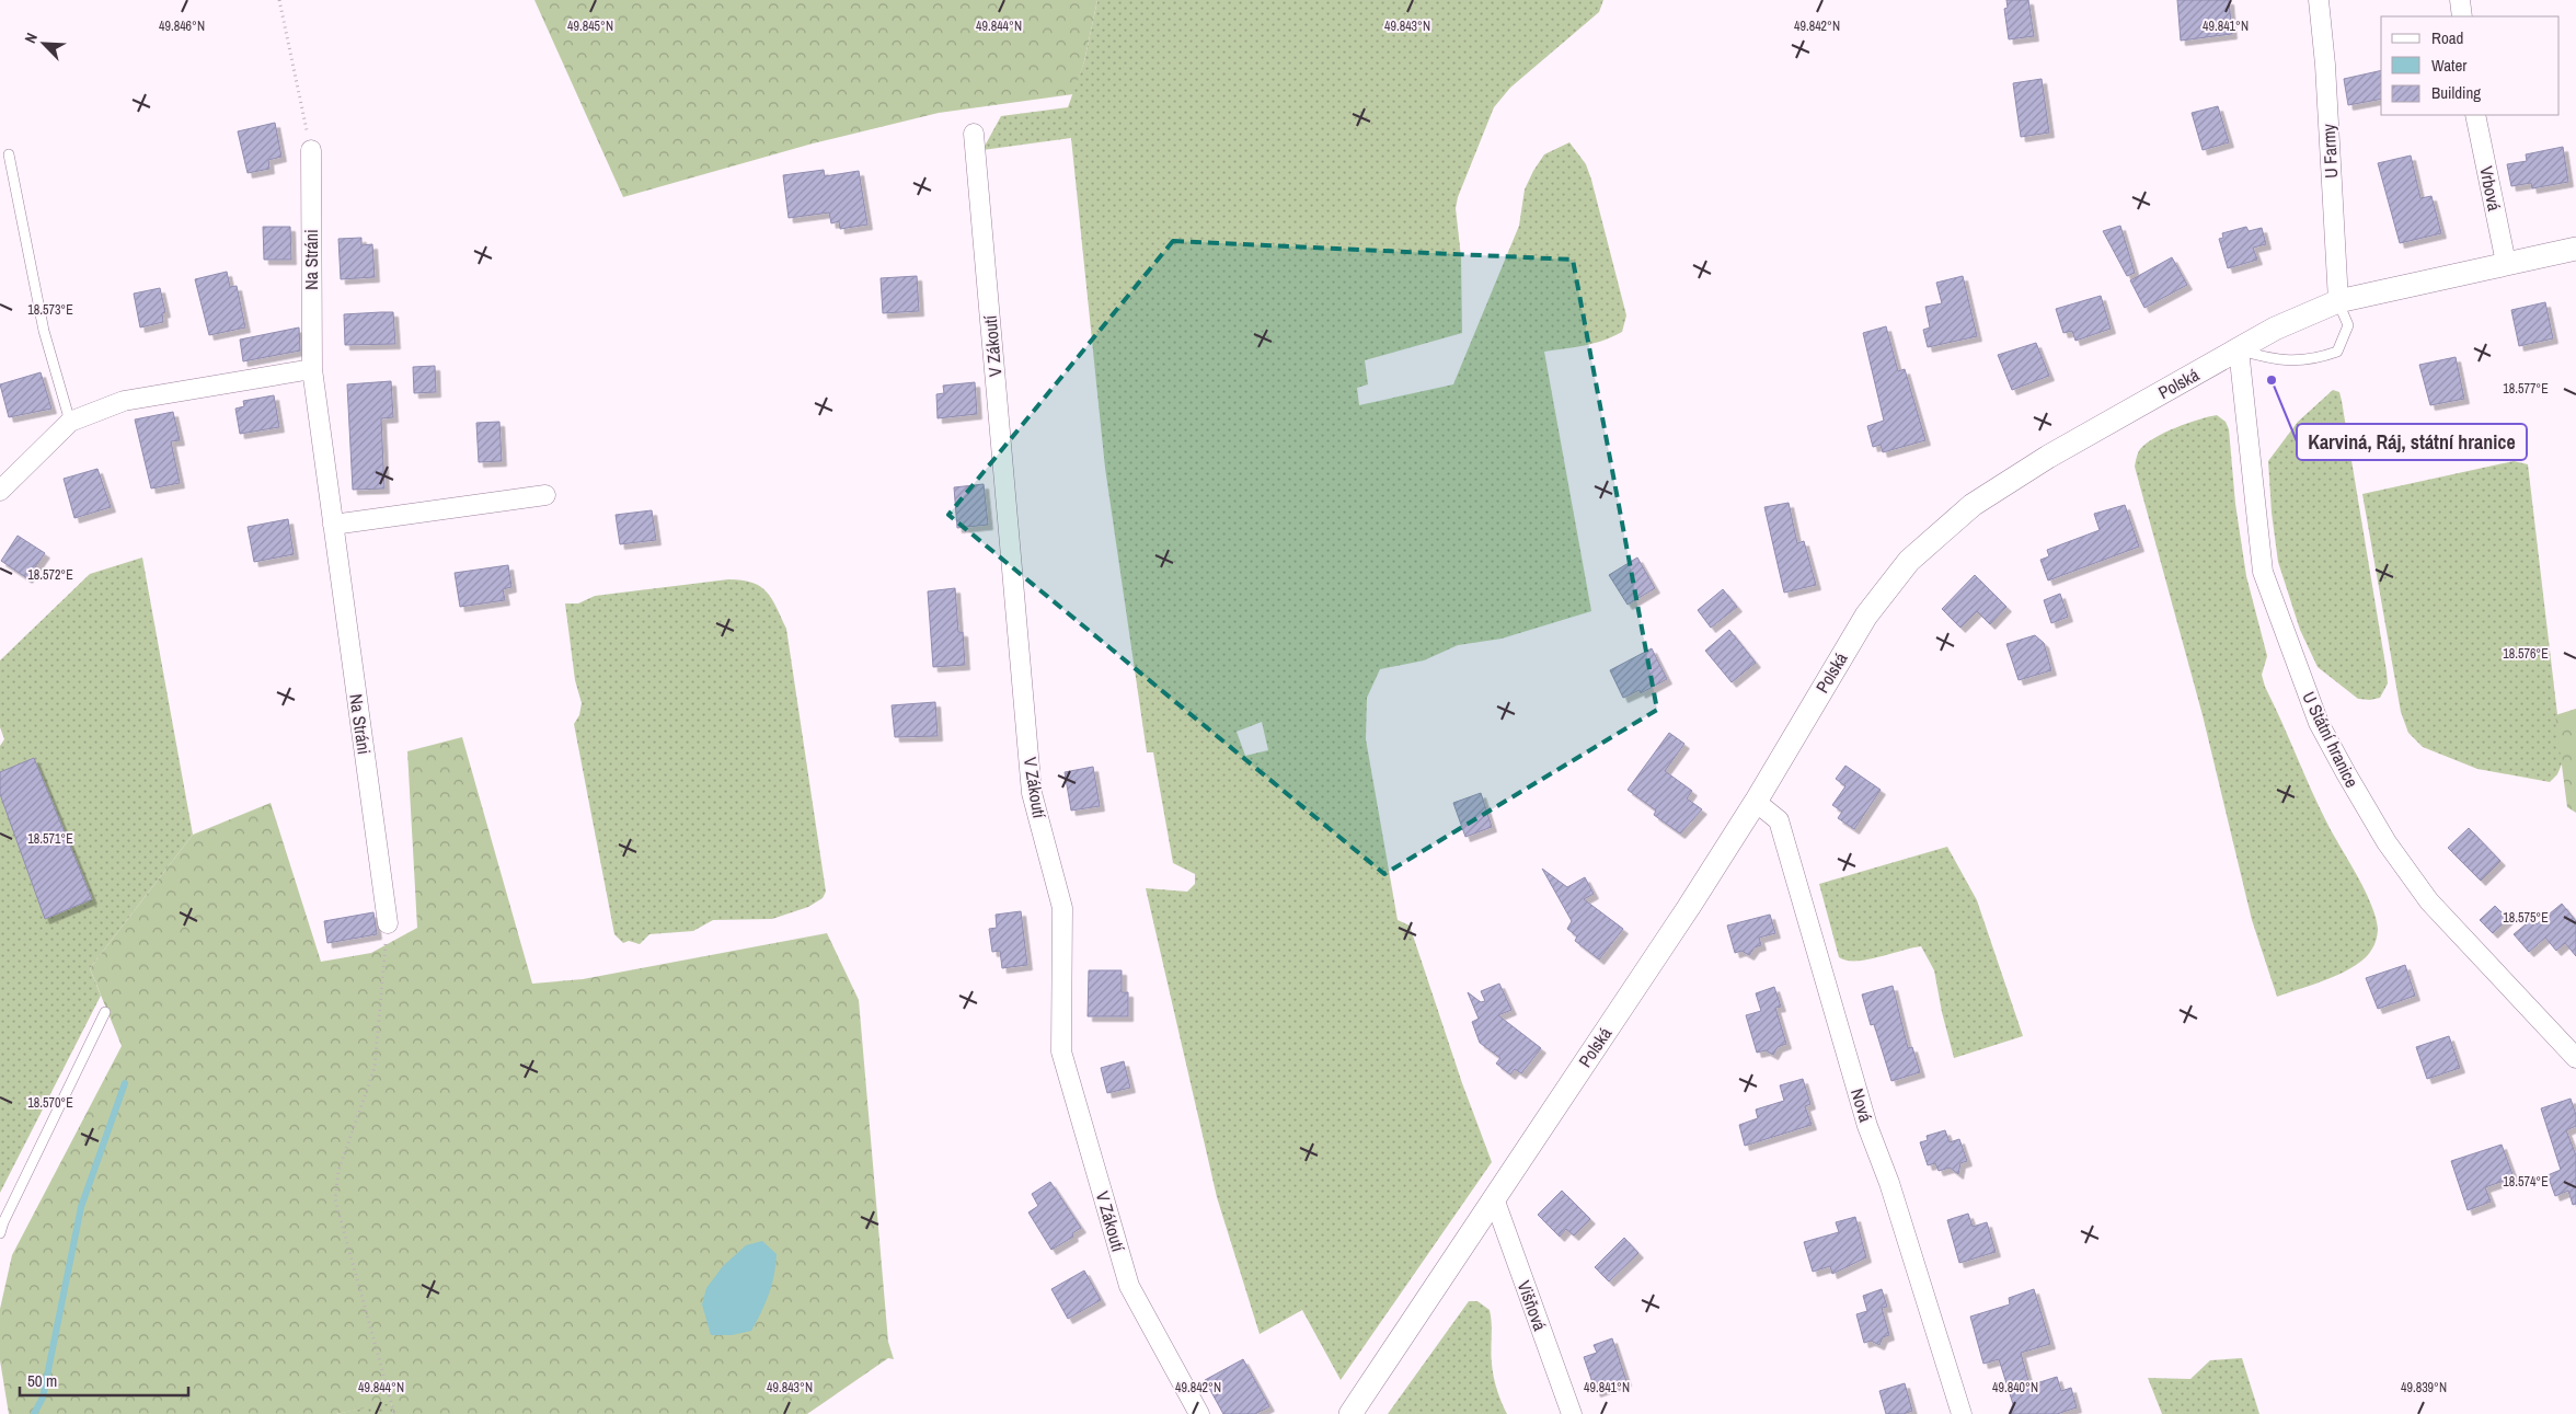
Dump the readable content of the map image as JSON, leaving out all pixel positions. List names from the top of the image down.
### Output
{
  "streets": {
    "street": [
      "U Farmy",
      "Vrbová",
      "Na Stráni",
      "V Zákoutí",
      "Polská",
      "U Státní hranice",
      "Nová",
      "Višňová"
    ]
  },
  "crossings": [
    ["U Farmy", "Polská"],
    ["Vrbová", "Polská"],
    ["Polská", "U Státní hranice"],
    ["Polská", "Nová"],
    ["Polská", "Višňová"]
  ],
  "places": ["Karviná, Ráj, státní hranice"],
  "legend": ["Road", "Water", "Building"],
  "scale_bar": "50 m",
  "north": "top left",
  "coordinates": [
    "49.845°N",
    "49.843°N",
    "49.846°N",
    "49.844°N",
    "49.842°N",
    "49.841°N",
    "18.573°E",
    "18.577°E",
    "18.572°E",
    "18.576°E",
    "18.571°E",
    "18.575°E",
    "18.570°E",
    "18.574°E",
    "49.840°N",
    "49.839°N"
  ]
}
